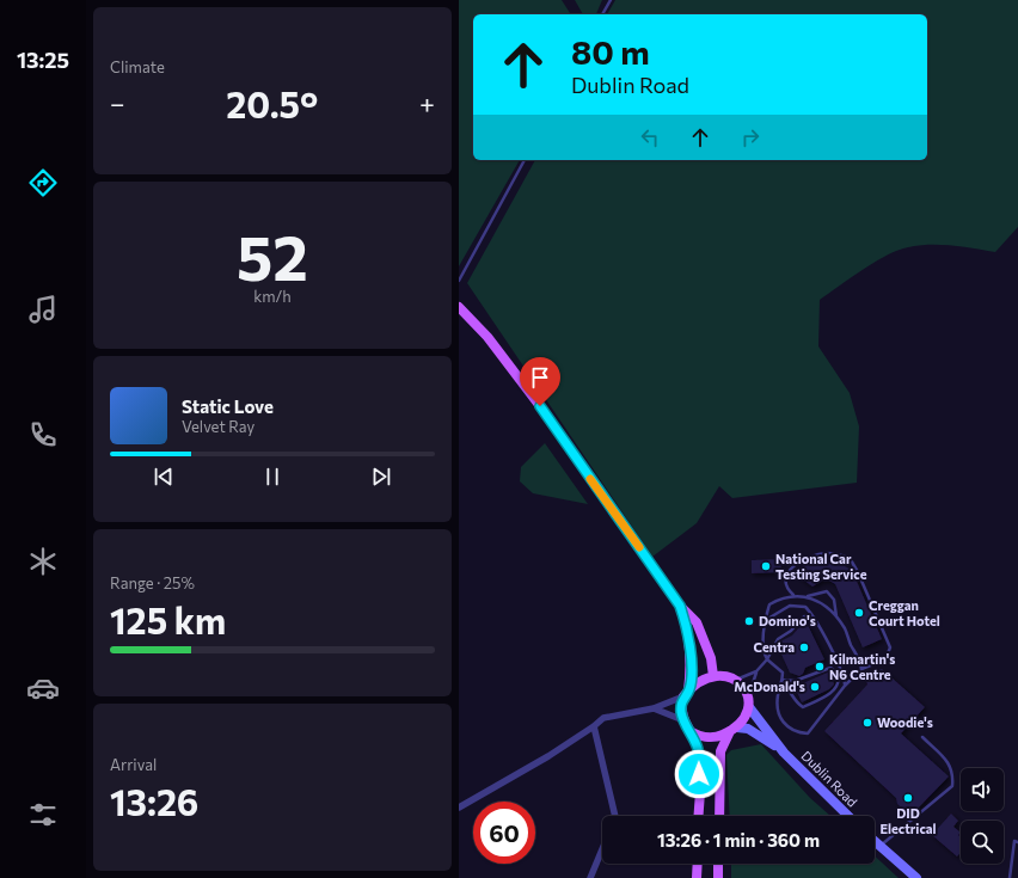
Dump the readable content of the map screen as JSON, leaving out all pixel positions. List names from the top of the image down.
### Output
{
  "streets": {
    "main road": ["Dublin Road"]
  },
  "places": [
    "National Car Testing Service",
    "Creggan Court Hotel",
    "Domino's",
    "Centra",
    "Kilmartin's N6 Centre",
    "McDonald's",
    "Woodie's",
    "DID Electrical"
  ],
  "page": {
    "tabs": "13:25",
    "tile": [
      "Climate",
      ["52", "km/h"],
      ["Range · 25%", "125 km"],
      ["Arrival", "13:26"]
    ],
    "turn": ["80 m", "Dublin Road"],
    "heat": ["−", "20.5°", "+"],
    "song": ["Static Love", "Velvet Ray"],
    "limit": "60",
    "trip": "13:26 · 1 min · 360 m"
  }
}
